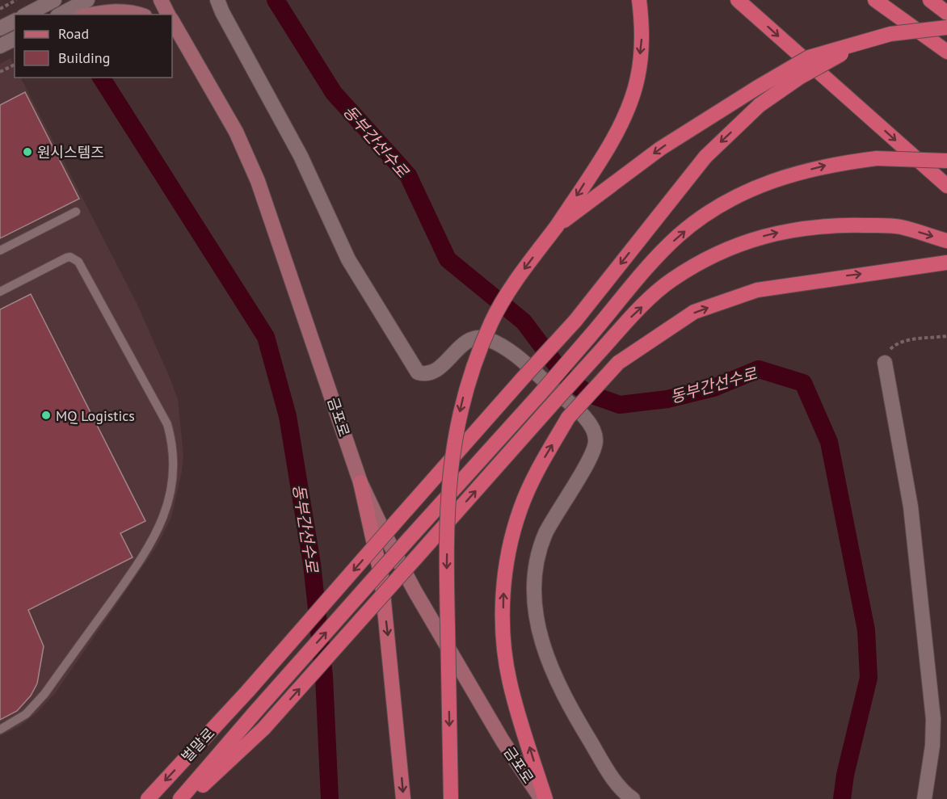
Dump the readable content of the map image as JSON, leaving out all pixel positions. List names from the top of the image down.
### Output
{
  "streets": {
    "highway": ["벌말로"],
    "main road": ["금포로"]
  },
  "water": ["동부간선수로"],
  "places": ["원시스템즈", "MQ Logistics"],
  "legend": ["Road", "Building"]
}
